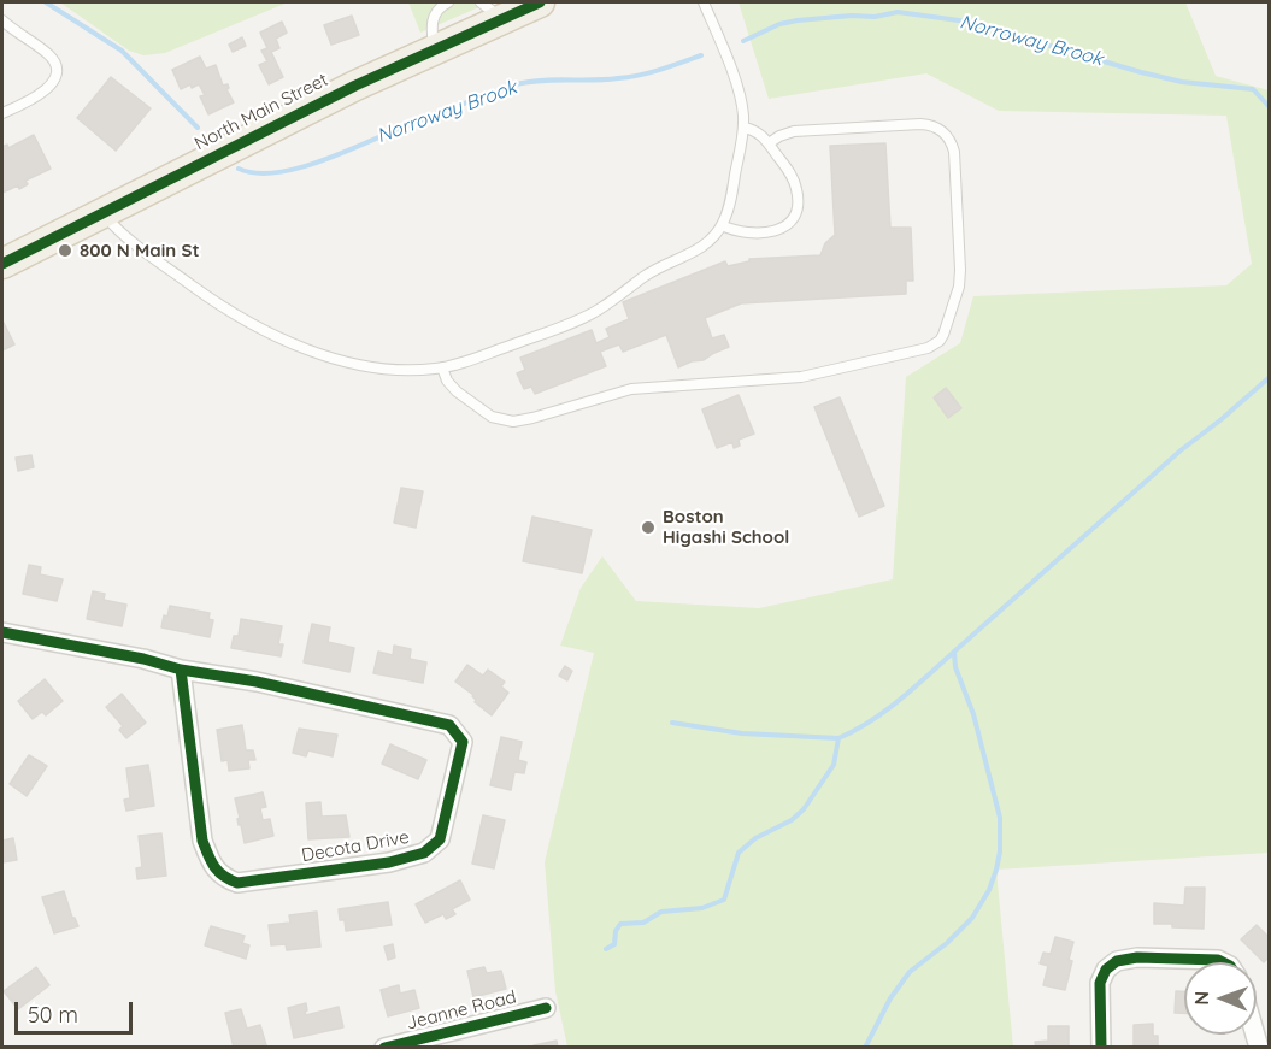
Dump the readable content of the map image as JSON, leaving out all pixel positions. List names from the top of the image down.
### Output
{
  "streets": {
    "main road": ["North Main Street"],
    "street": ["Decota Drive", "Jeanne Road"]
  },
  "water": ["Norroway Brook"],
  "places": ["800 N Main St", "Boston Higashi School"],
  "scale_bar": "50 m",
  "north": "left"
}
